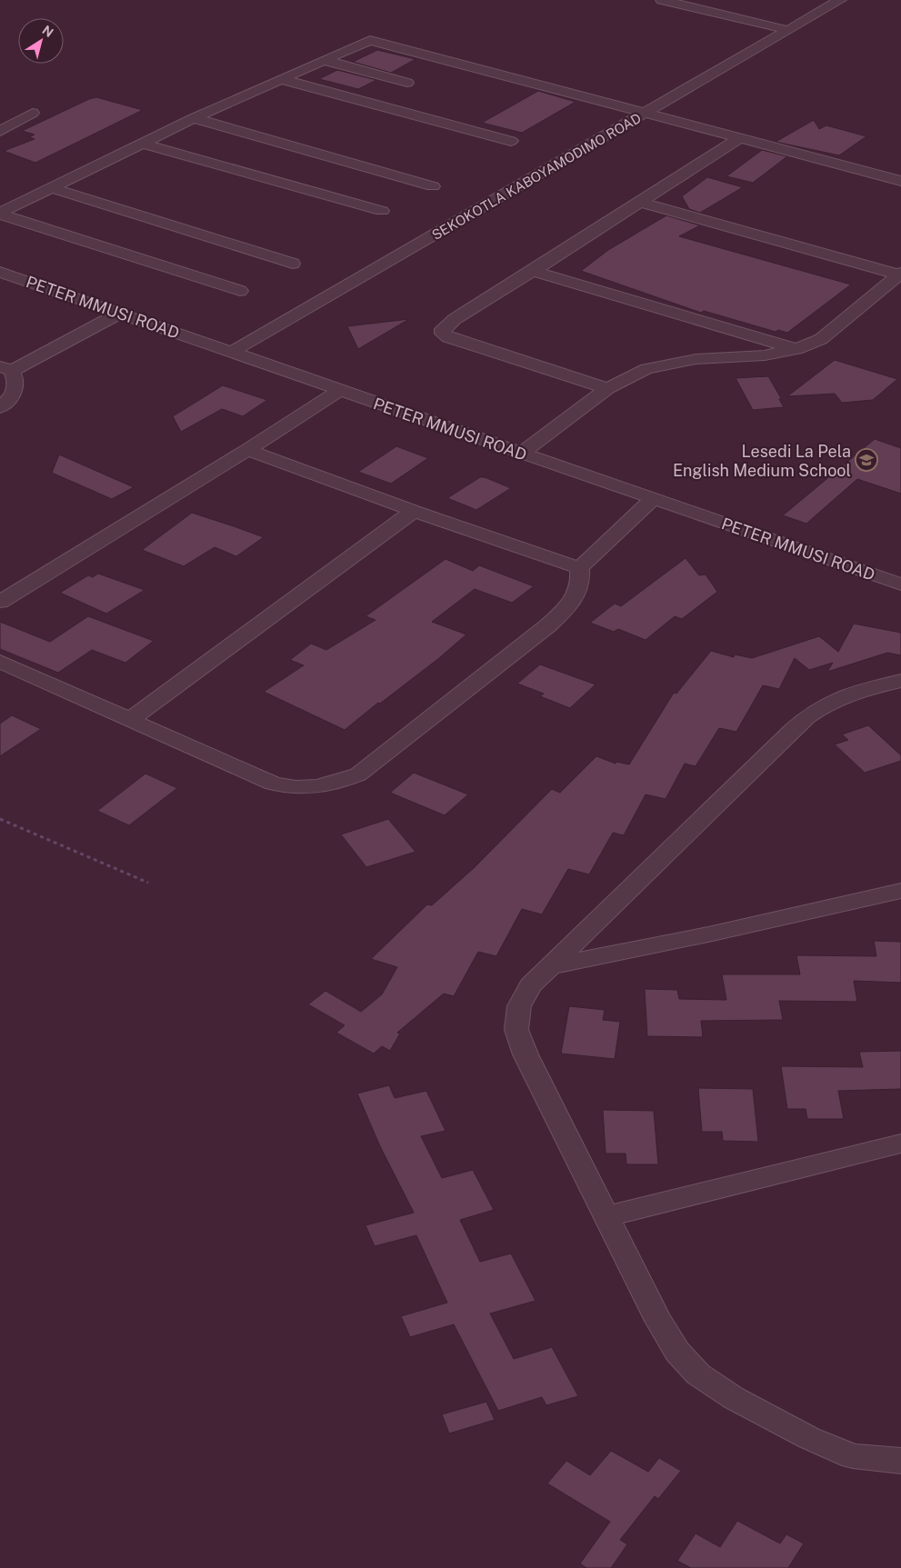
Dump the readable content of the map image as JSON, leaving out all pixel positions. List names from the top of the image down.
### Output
{
  "streets": {
    "street": ["SEKOKOTLA KABOYAMODIMO ROAD", "PETER MMUSI ROAD"]
  },
  "crossings": [
    ["SEKOKOTLA KABOYAMODIMO ROAD", "PETER MMUSI ROAD"]
  ],
  "places": {
    "school or university": ["Lesedi La Pela English Medium School"]
  },
  "north": "top right"
}
